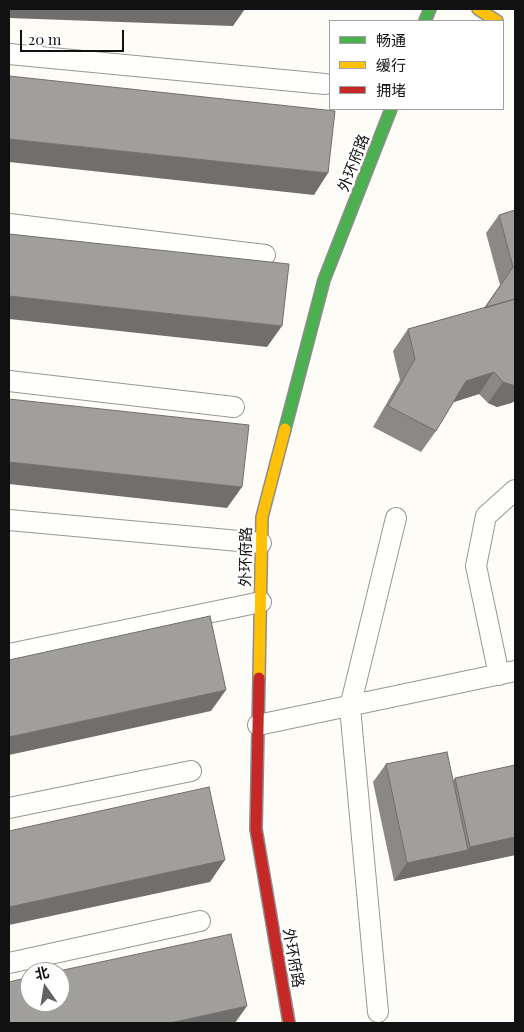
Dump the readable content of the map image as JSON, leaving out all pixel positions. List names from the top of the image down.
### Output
{
  "streets": {
    "street": ["外环府路"]
  },
  "legend": ["畅通", "缓行", "拥堵"],
  "scale_bar": "20 m",
  "north": "top"
}
